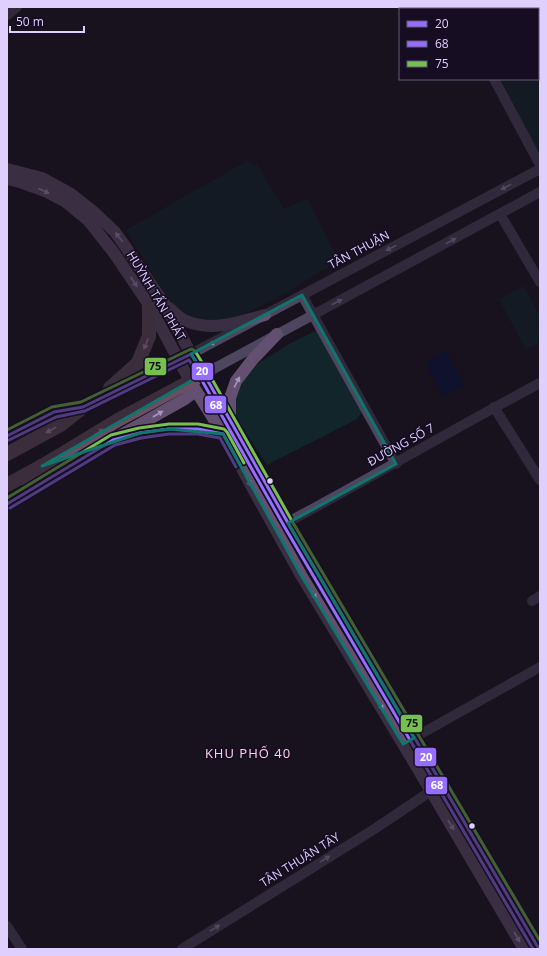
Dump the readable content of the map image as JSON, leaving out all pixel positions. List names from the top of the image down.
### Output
{
  "streets": {
    "main road": ["HUỲNH TẤN PHÁT"],
    "street": ["TÂN THUẬN", "ĐƯỜNG SỐ 7", "TÂN THUẬN TÂY"]
  },
  "crossings": [
    ["TÂN THUẬN", "HUỲNH TẤN PHÁT"],
    ["HUỲNH TẤN PHÁT", "ĐƯỜNG SỐ 7"],
    ["HUỲNH TẤN PHÁT", "TÂN THUẬN TÂY"]
  ],
  "one_way": ["TÂN THUẬN TÂY"],
  "districts": ["KHU PHỐ 40"],
  "lines": ["transit line 75", "transit line 20", "transit line 68"],
  "legend": ["20", "68", "75"],
  "scale_bar": "50 m"
}
